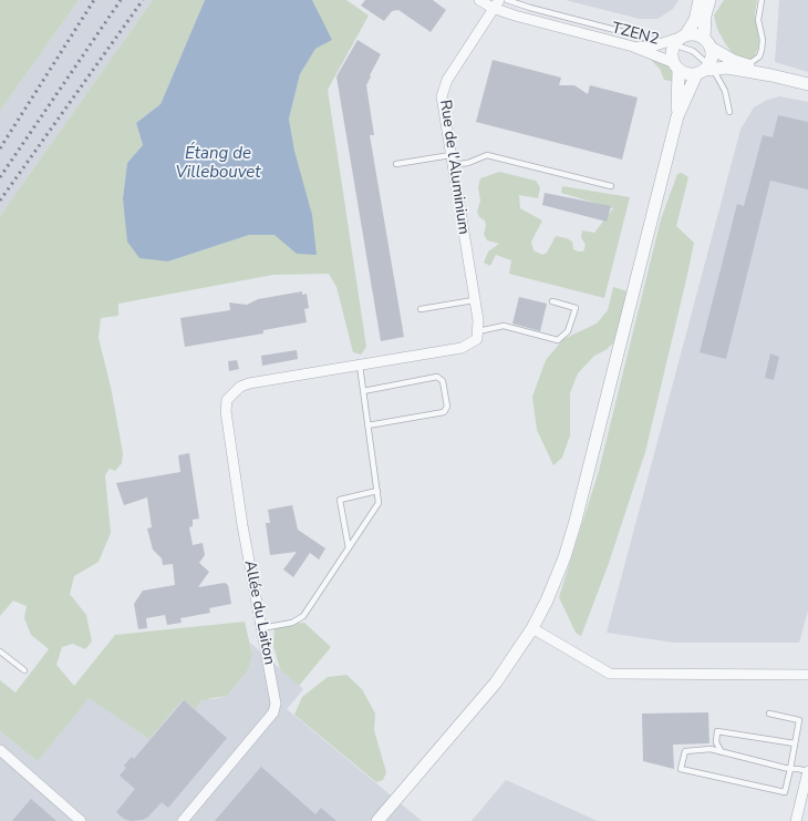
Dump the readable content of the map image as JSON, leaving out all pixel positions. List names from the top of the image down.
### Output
{
  "streets": {
    "street": ["Rue de l'Aluminium", "Allée du Laiton"],
    "lane": ["TZEN2"]
  },
  "water": ["Étang de Villebouvet"]
}
